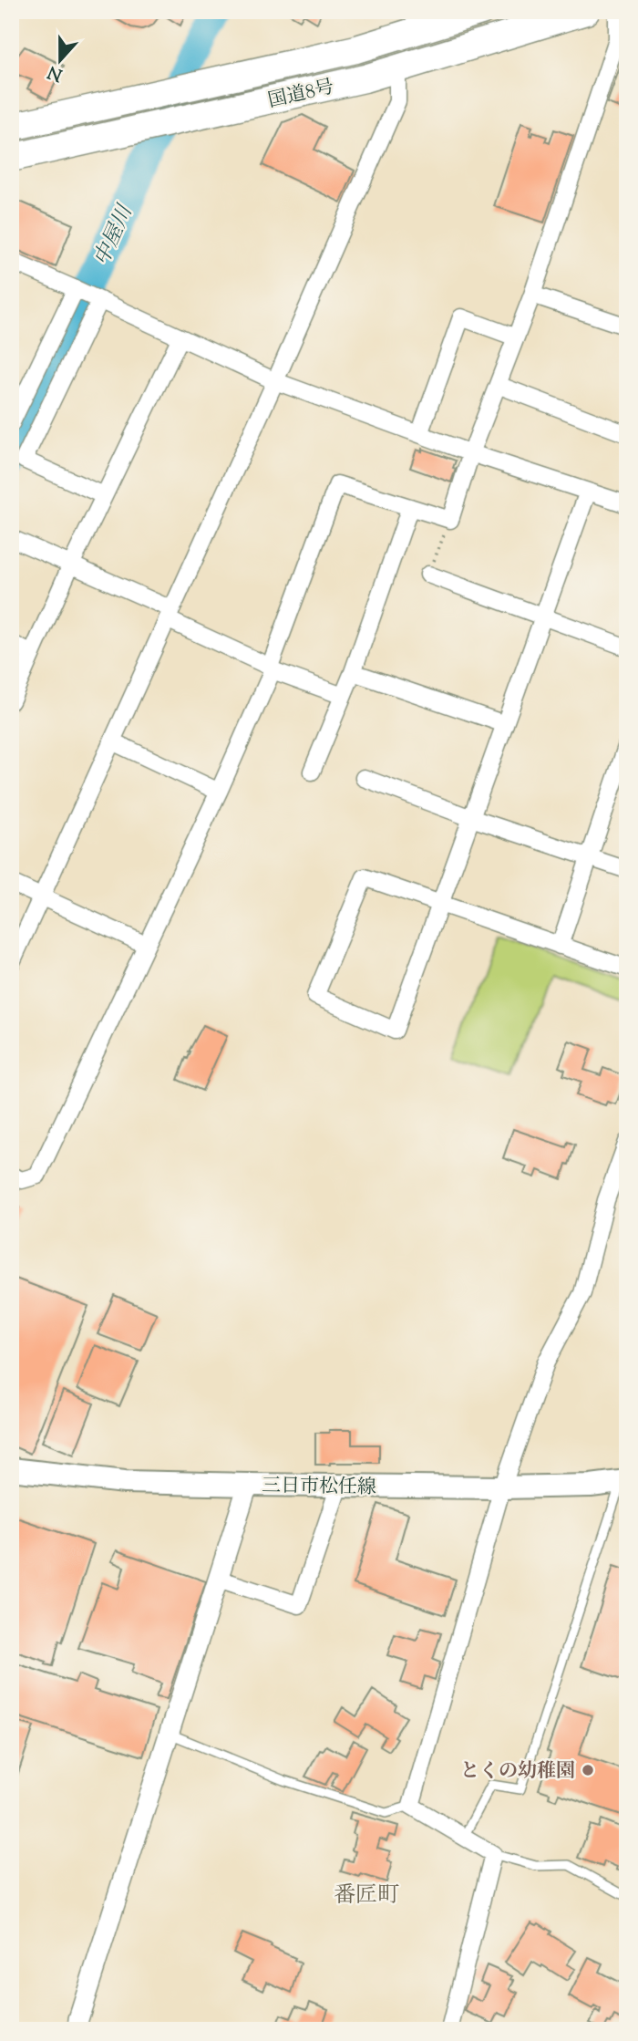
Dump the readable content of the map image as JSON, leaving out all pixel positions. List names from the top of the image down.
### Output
{
  "streets": {
    "highway": ["国道8号"],
    "main road": ["三日市松任線"]
  },
  "districts": ["番匠町"],
  "water": ["中屋川"],
  "places": ["とくの幼稚園"],
  "north": "bottom"
}
